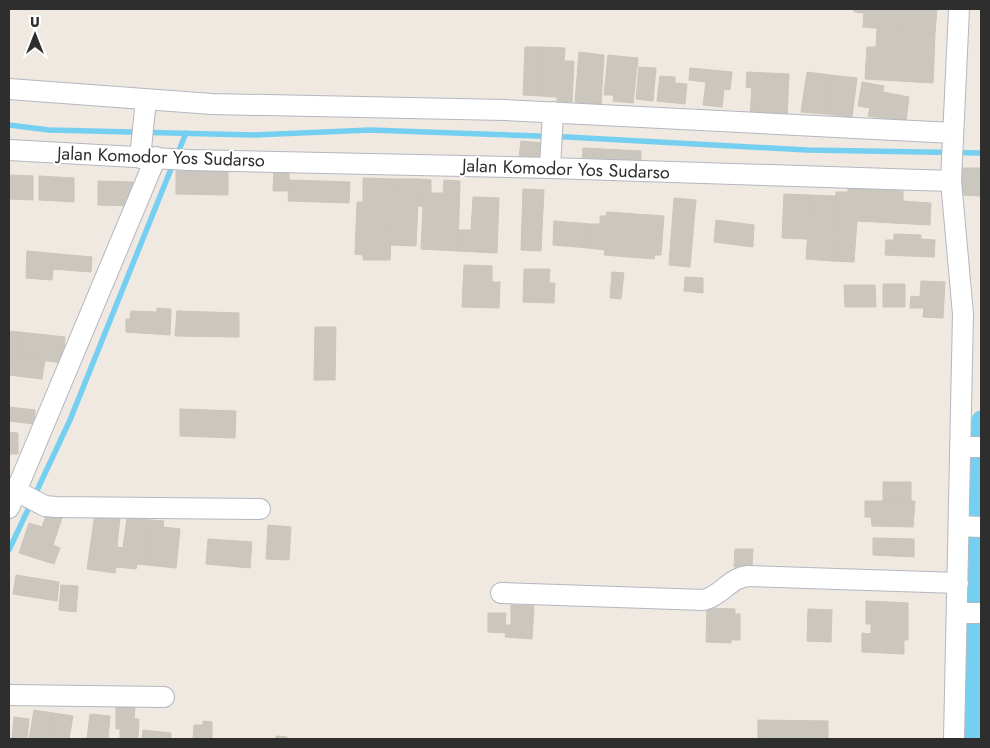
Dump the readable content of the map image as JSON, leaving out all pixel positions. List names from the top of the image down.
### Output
{
  "streets": {
    "street": ["Jalan Komodor Yos Sudarso"]
  },
  "north": "top"
}
